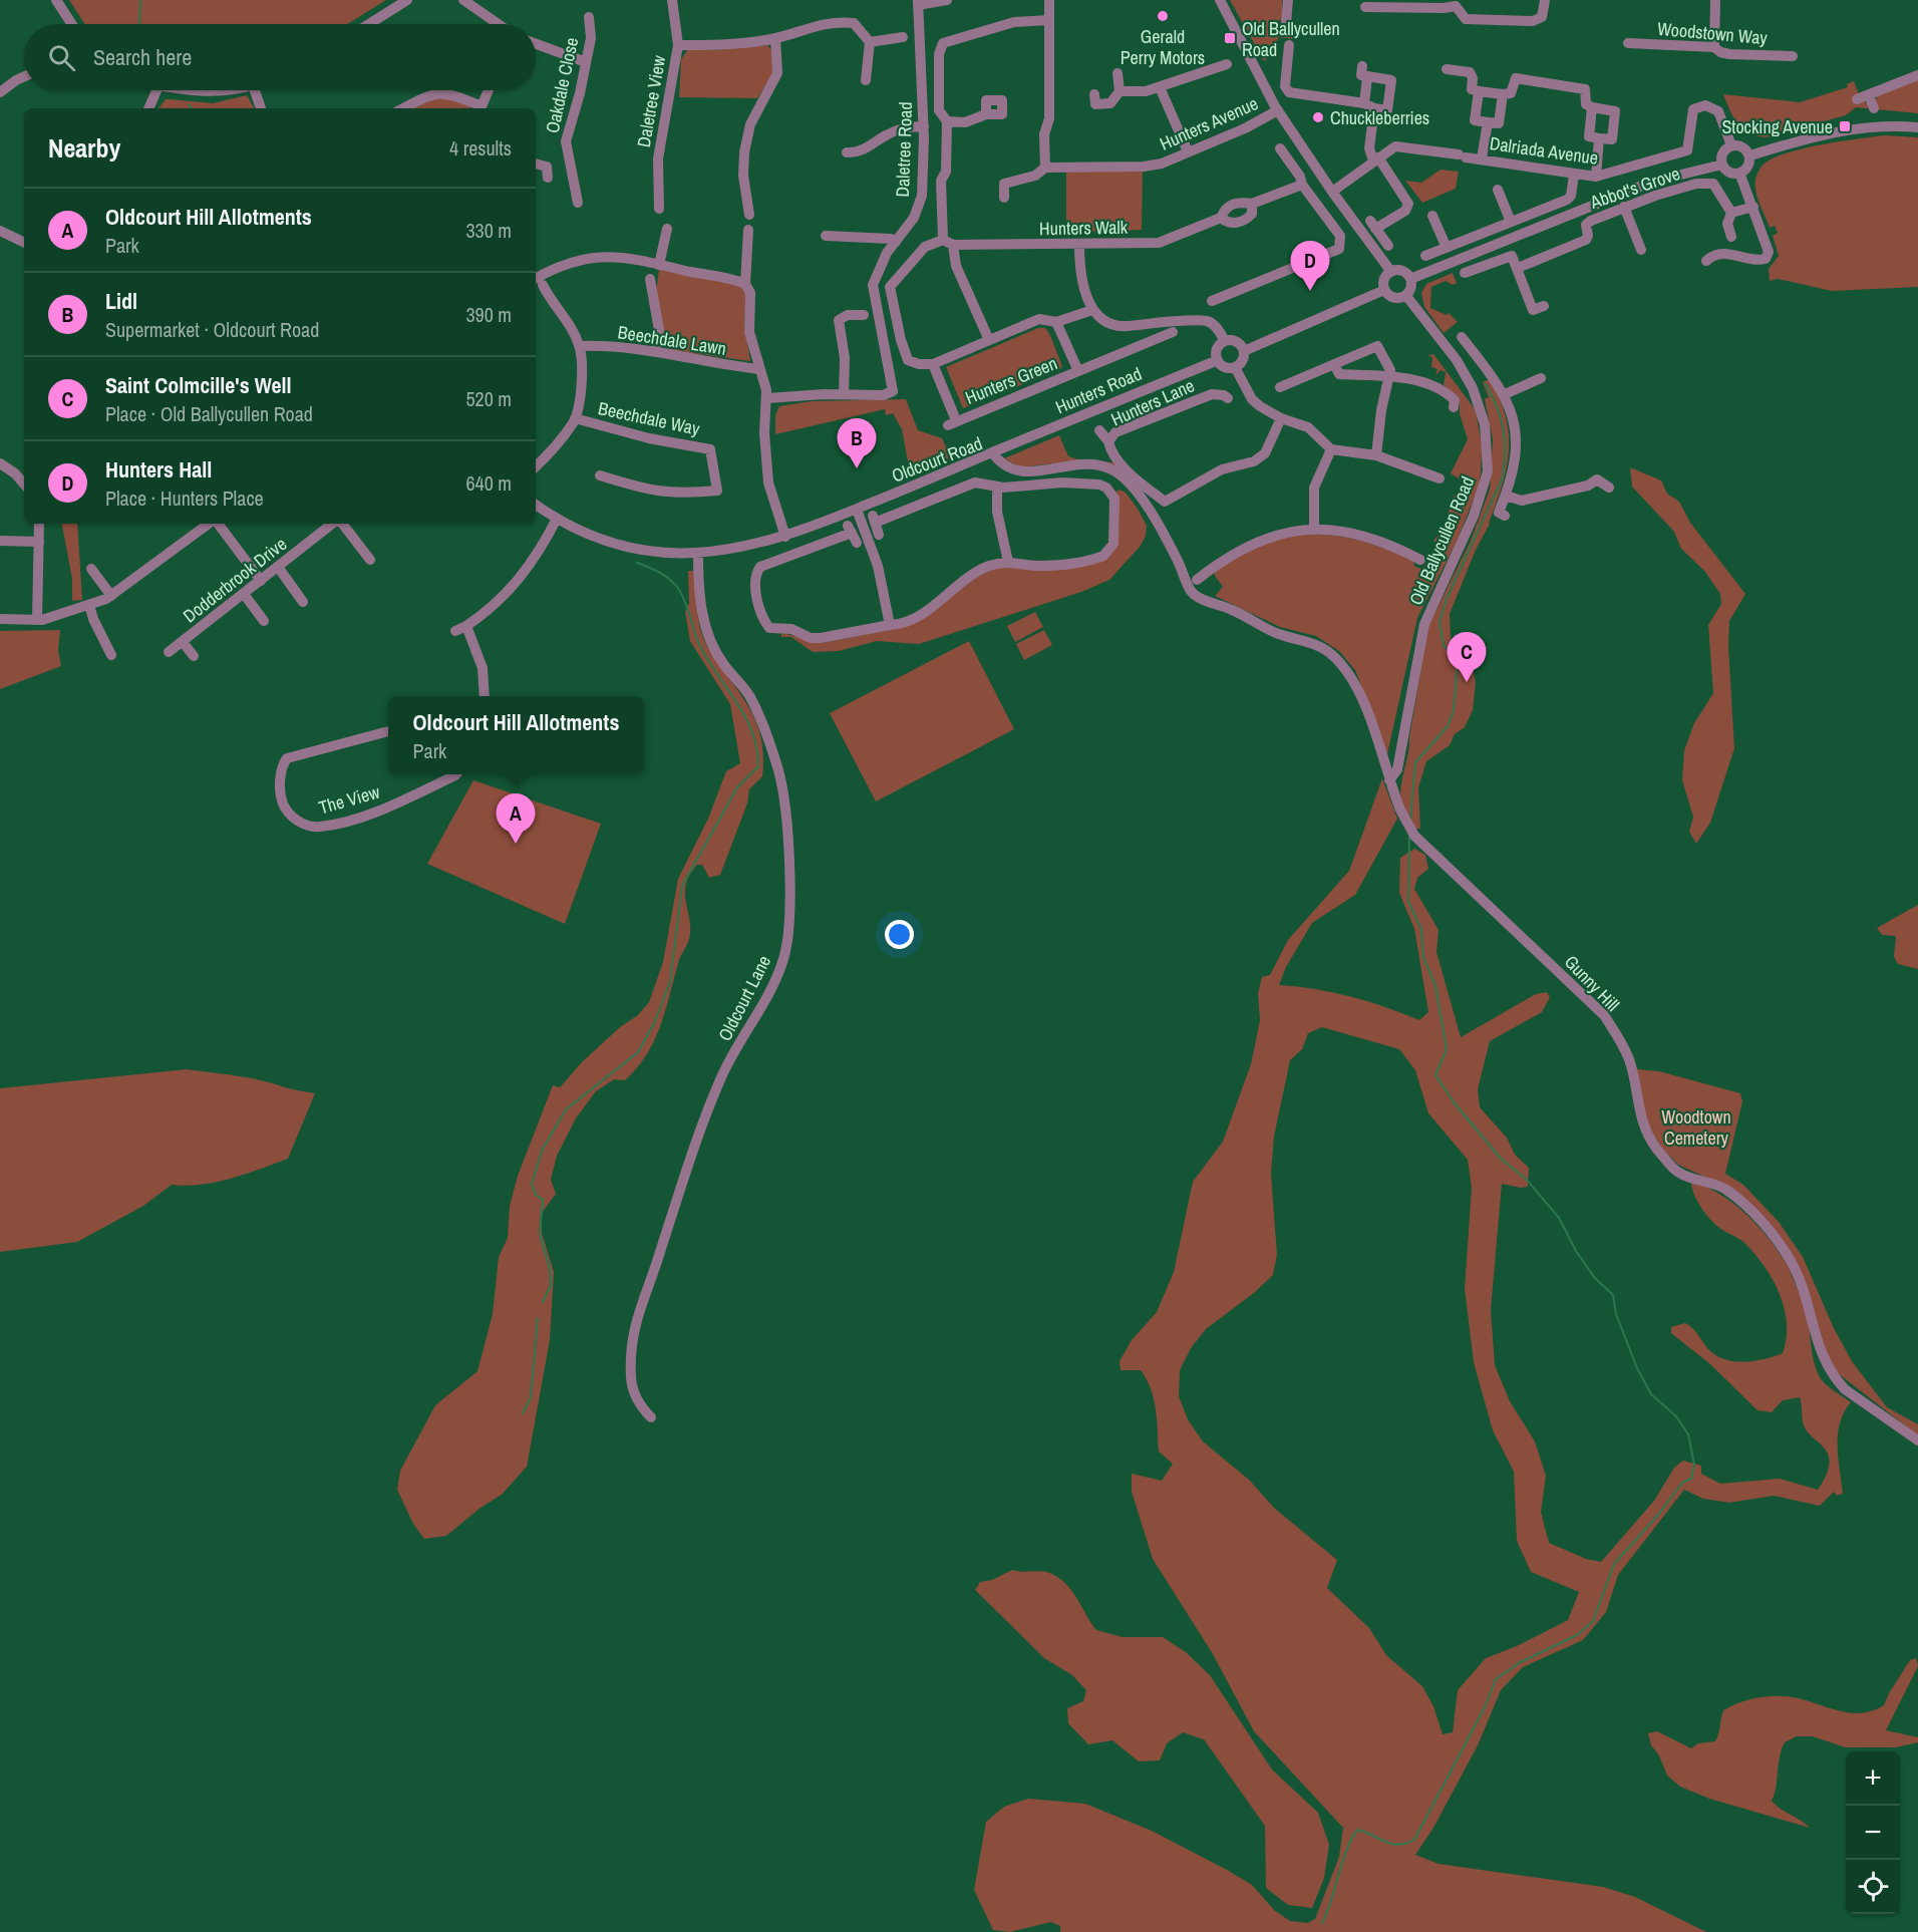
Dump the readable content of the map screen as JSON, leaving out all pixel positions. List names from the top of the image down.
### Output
{
  "streets": {
    "street": [
      "Woodstown Way",
      "Oakdale Close",
      "Daletree View",
      "Hunters Avenue",
      "Daletree Road",
      "Dalriada Avenue",
      "Abbot's Grove",
      "Hunters Walk",
      "Beechdale Lawn",
      "Hunters Green",
      "Hunters Road",
      "Hunters Lane",
      "Beechdale Way",
      "Oldcourt Road",
      "Old Ballycullen Road",
      "Dodderbrook Drive",
      "The View",
      "Gunny Hill",
      "Oldcourt Lane"
    ]
  },
  "crossings": [
    ["Hunters Road", "Oldcourt Road"],
    ["Oldcourt Road", "Old Ballycullen Road"],
    ["Oldcourt Road", "Gunny Hill"],
    ["Oldcourt Road", "Oldcourt Lane"],
    ["Old Ballycullen Road", "Gunny Hill"]
  ],
  "parks": ["Woodtown Cemetery"],
  "places": {
    "other": ["Gerald Perry Motors", "Chuckleberries"],
    "transit": ["Old Ballycullen Road", "Stocking Avenue"]
  },
  "page": {
    "search": "Search here",
    "heading": ["Nearby", "4 results"],
    "list": [
      {
        "mark": "A",
        "name": "Oldcourt Hill Allotments",
        "note": "Park",
        "value": "330 m"
      },
      {
        "mark": "B",
        "name": "Lidl",
        "note": "Supermarket · Oldcourt Road",
        "value": "390 m"
      },
      {
        "mark": "C",
        "name": "Saint Colmcille's Well",
        "note": "Place · Old Ballycullen Road",
        "value": "520 m"
      },
      {
        "mark": "D",
        "name": "Hunters Hall",
        "note": "Place · Hunters Place",
        "value": "640 m"
      }
    ],
    "pins": [
      "D",
      "B",
      "C",
      "A"
    ],
    "popup": ["Oldcourt Hill Allotments", "Park"],
    "map_buttons": ["+", "−"]
  }
}
